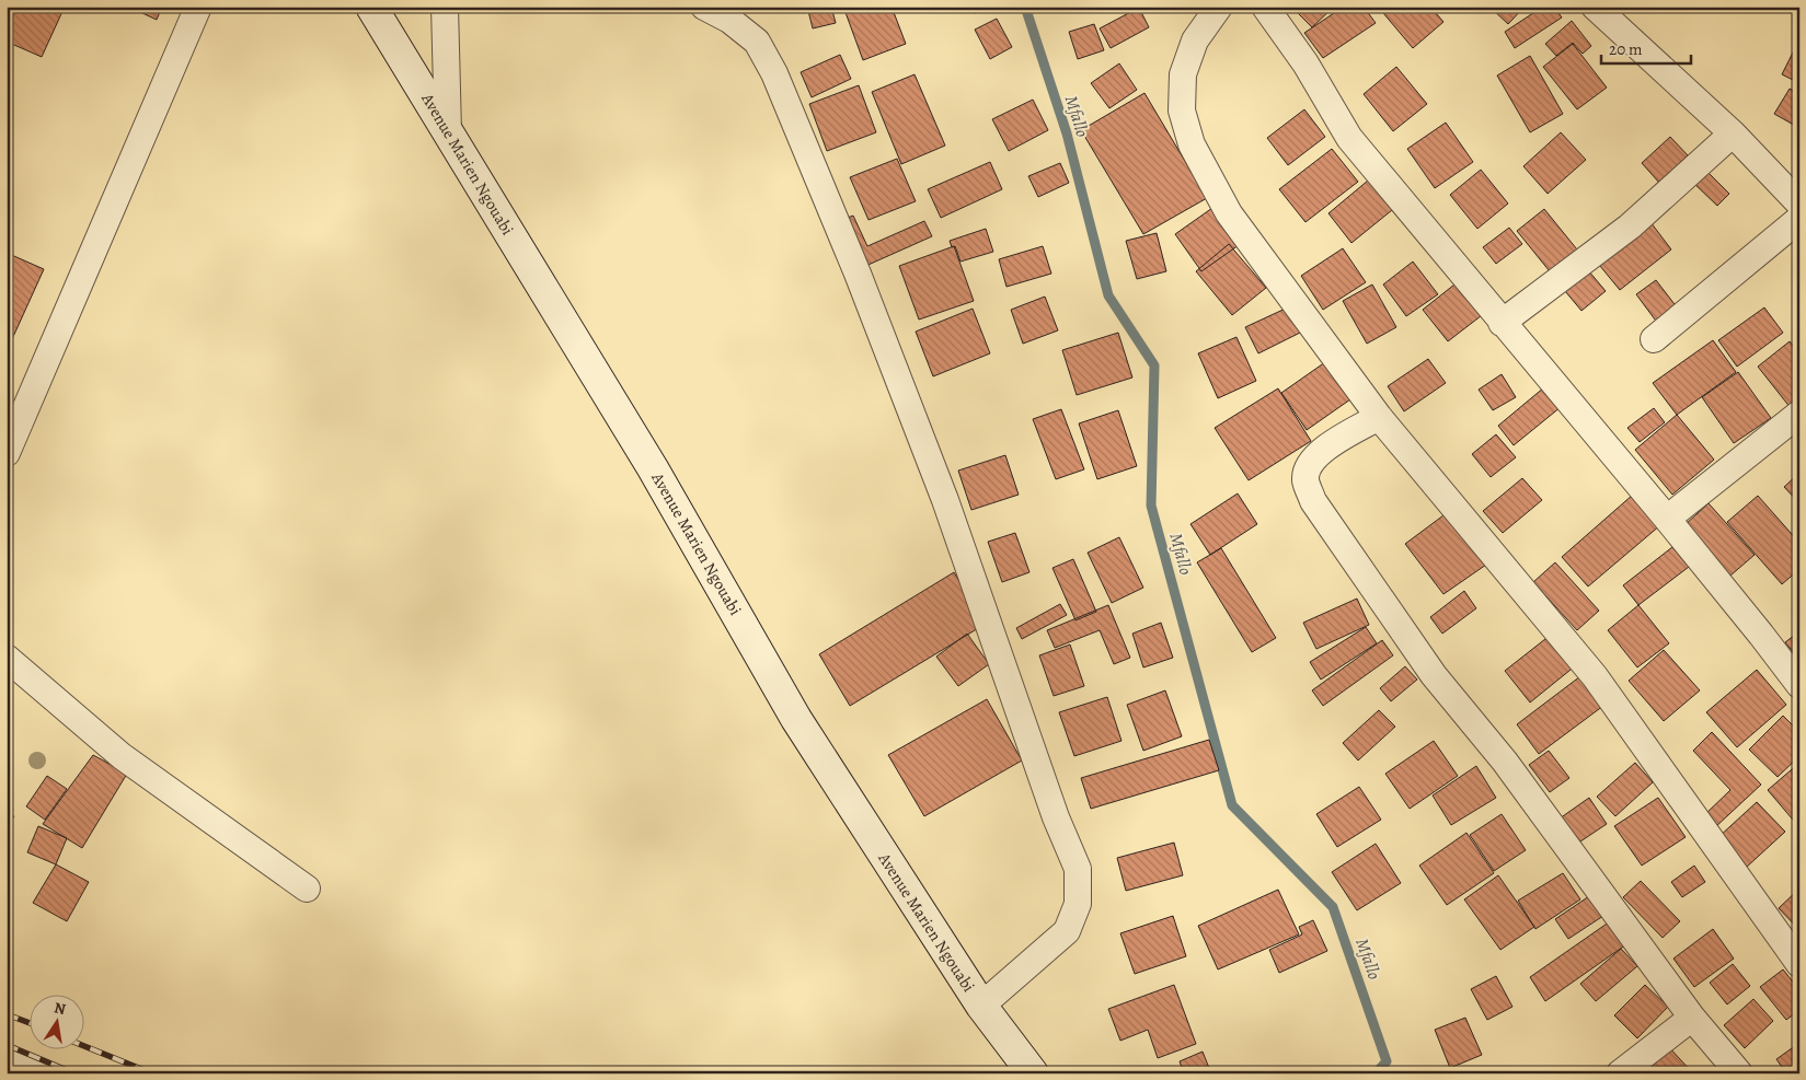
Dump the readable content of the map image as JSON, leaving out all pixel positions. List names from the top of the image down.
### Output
{
  "streets": {
    "street": ["Avenue Marien Ngouabi"]
  },
  "water": ["Mfallo"],
  "scale_bar": "20 m",
  "north": "top"
}
